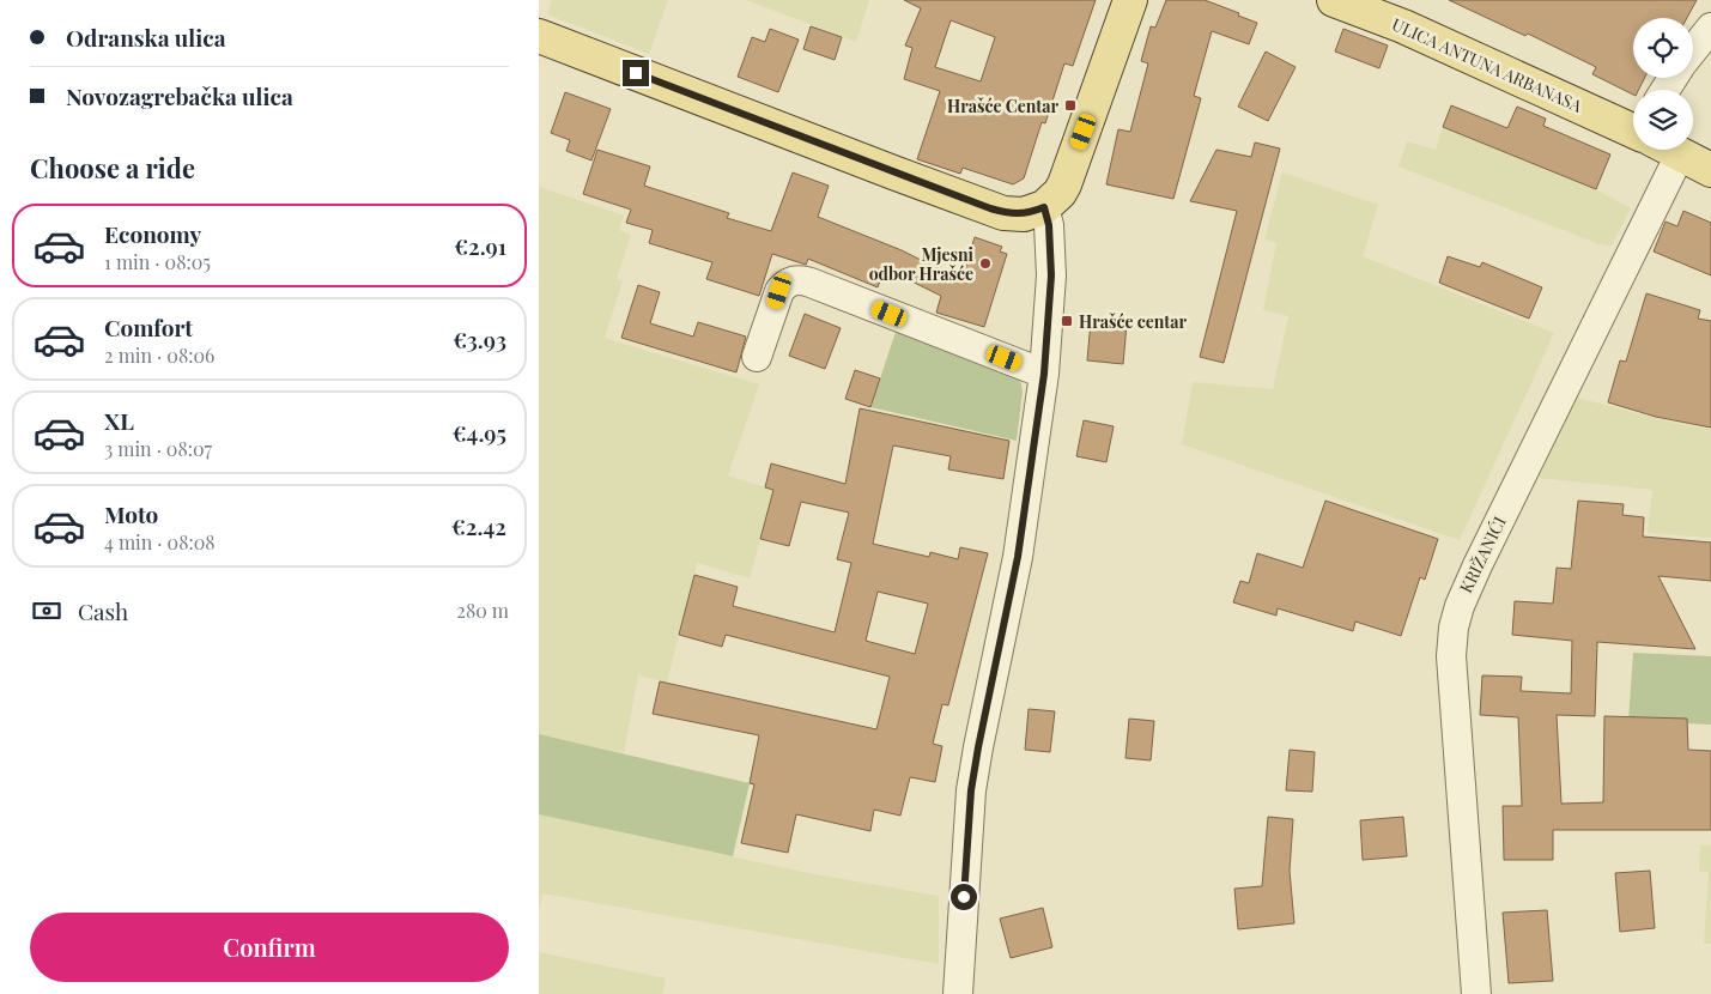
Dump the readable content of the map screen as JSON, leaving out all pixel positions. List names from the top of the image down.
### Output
{
  "streets": {
    "main road": ["ULICA ANTUNA ARBANASA"],
    "street": ["KRIŽANIĆI"]
  },
  "crossings": [
    ["ULICA ANTUNA ARBANASA", "KRIŽANIĆI"]
  ],
  "places": {
    "transit": ["Hrašće Centar", "Hrašće centar"],
    "other": ["Mjesni odbor Hrašće"]
  },
  "page": {
    "banner": ["Odranska ulica", "Novozagrebačka ulica"],
    "heading": "Choose a ride",
    "list": [
      {
        "name": "Economy",
        "note": "1 min · 08:05",
        "value": "€2.91"
      },
      {
        "name": "Comfort",
        "note": "2 min · 08:06",
        "value": "€3.93"
      },
      {
        "name": "XL",
        "note": "3 min · 08:07",
        "value": "€4.95"
      },
      {
        "name": "Moto",
        "note": "4 min · 08:08",
        "value": "€2.42"
      }
    ],
    "pay": ["Cash", "280 m"],
    "buttons": "Confirm"
  }
}
